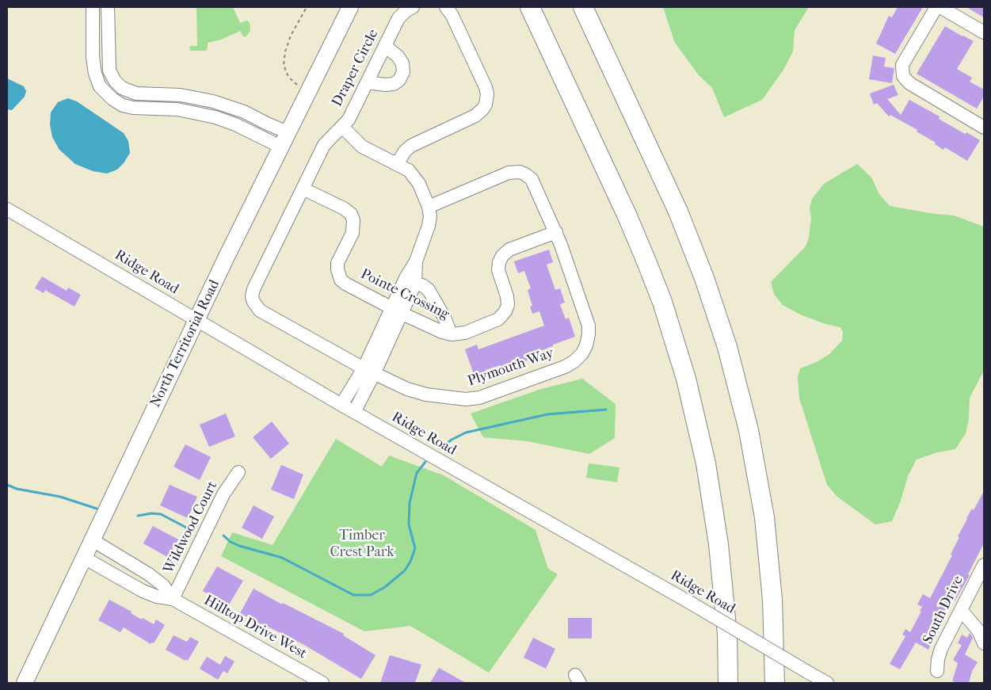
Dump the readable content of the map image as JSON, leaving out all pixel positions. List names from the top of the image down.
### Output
{
  "streets": {
    "main road": ["North Territorial Road"],
    "street": [
      "Draper Circle",
      "Ridge Road",
      "Pointe Crossing",
      "Plymouth Way",
      "Wildwood Court",
      "South Drive",
      "Hilltop Drive West"
    ]
  },
  "crossings": [
    ["Draper Circle", "Plymouth Way"],
    ["Ridge Road", "North Territorial Road"],
    ["Pointe Crossing", "Plymouth Way"],
    ["North Territorial Road", "Hilltop Drive West"],
    ["Wildwood Court", "Hilltop Drive West"]
  ],
  "parks": ["Timber Crest Park"]
}
